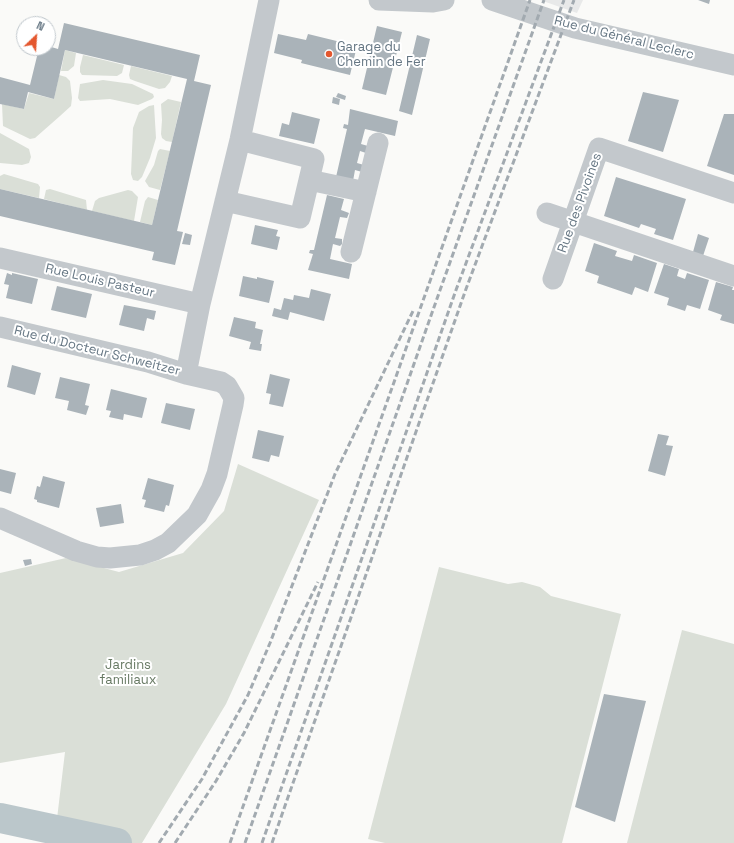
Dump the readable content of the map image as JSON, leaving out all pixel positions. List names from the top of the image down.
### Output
{
  "streets": {
    "street": [
      "Rue du Général Leclerc",
      "Rue des Pivoines",
      "Rue Louis Pasteur",
      "Rue du Docteur Schweitzer"
    ]
  },
  "crossings": [
    ["Rue Louis Pasteur", "Rue du Docteur Schweitzer"]
  ],
  "parks": ["Jardins familiaux"],
  "places": ["Garage du Chemin de Fer"],
  "north": "top right"
}
